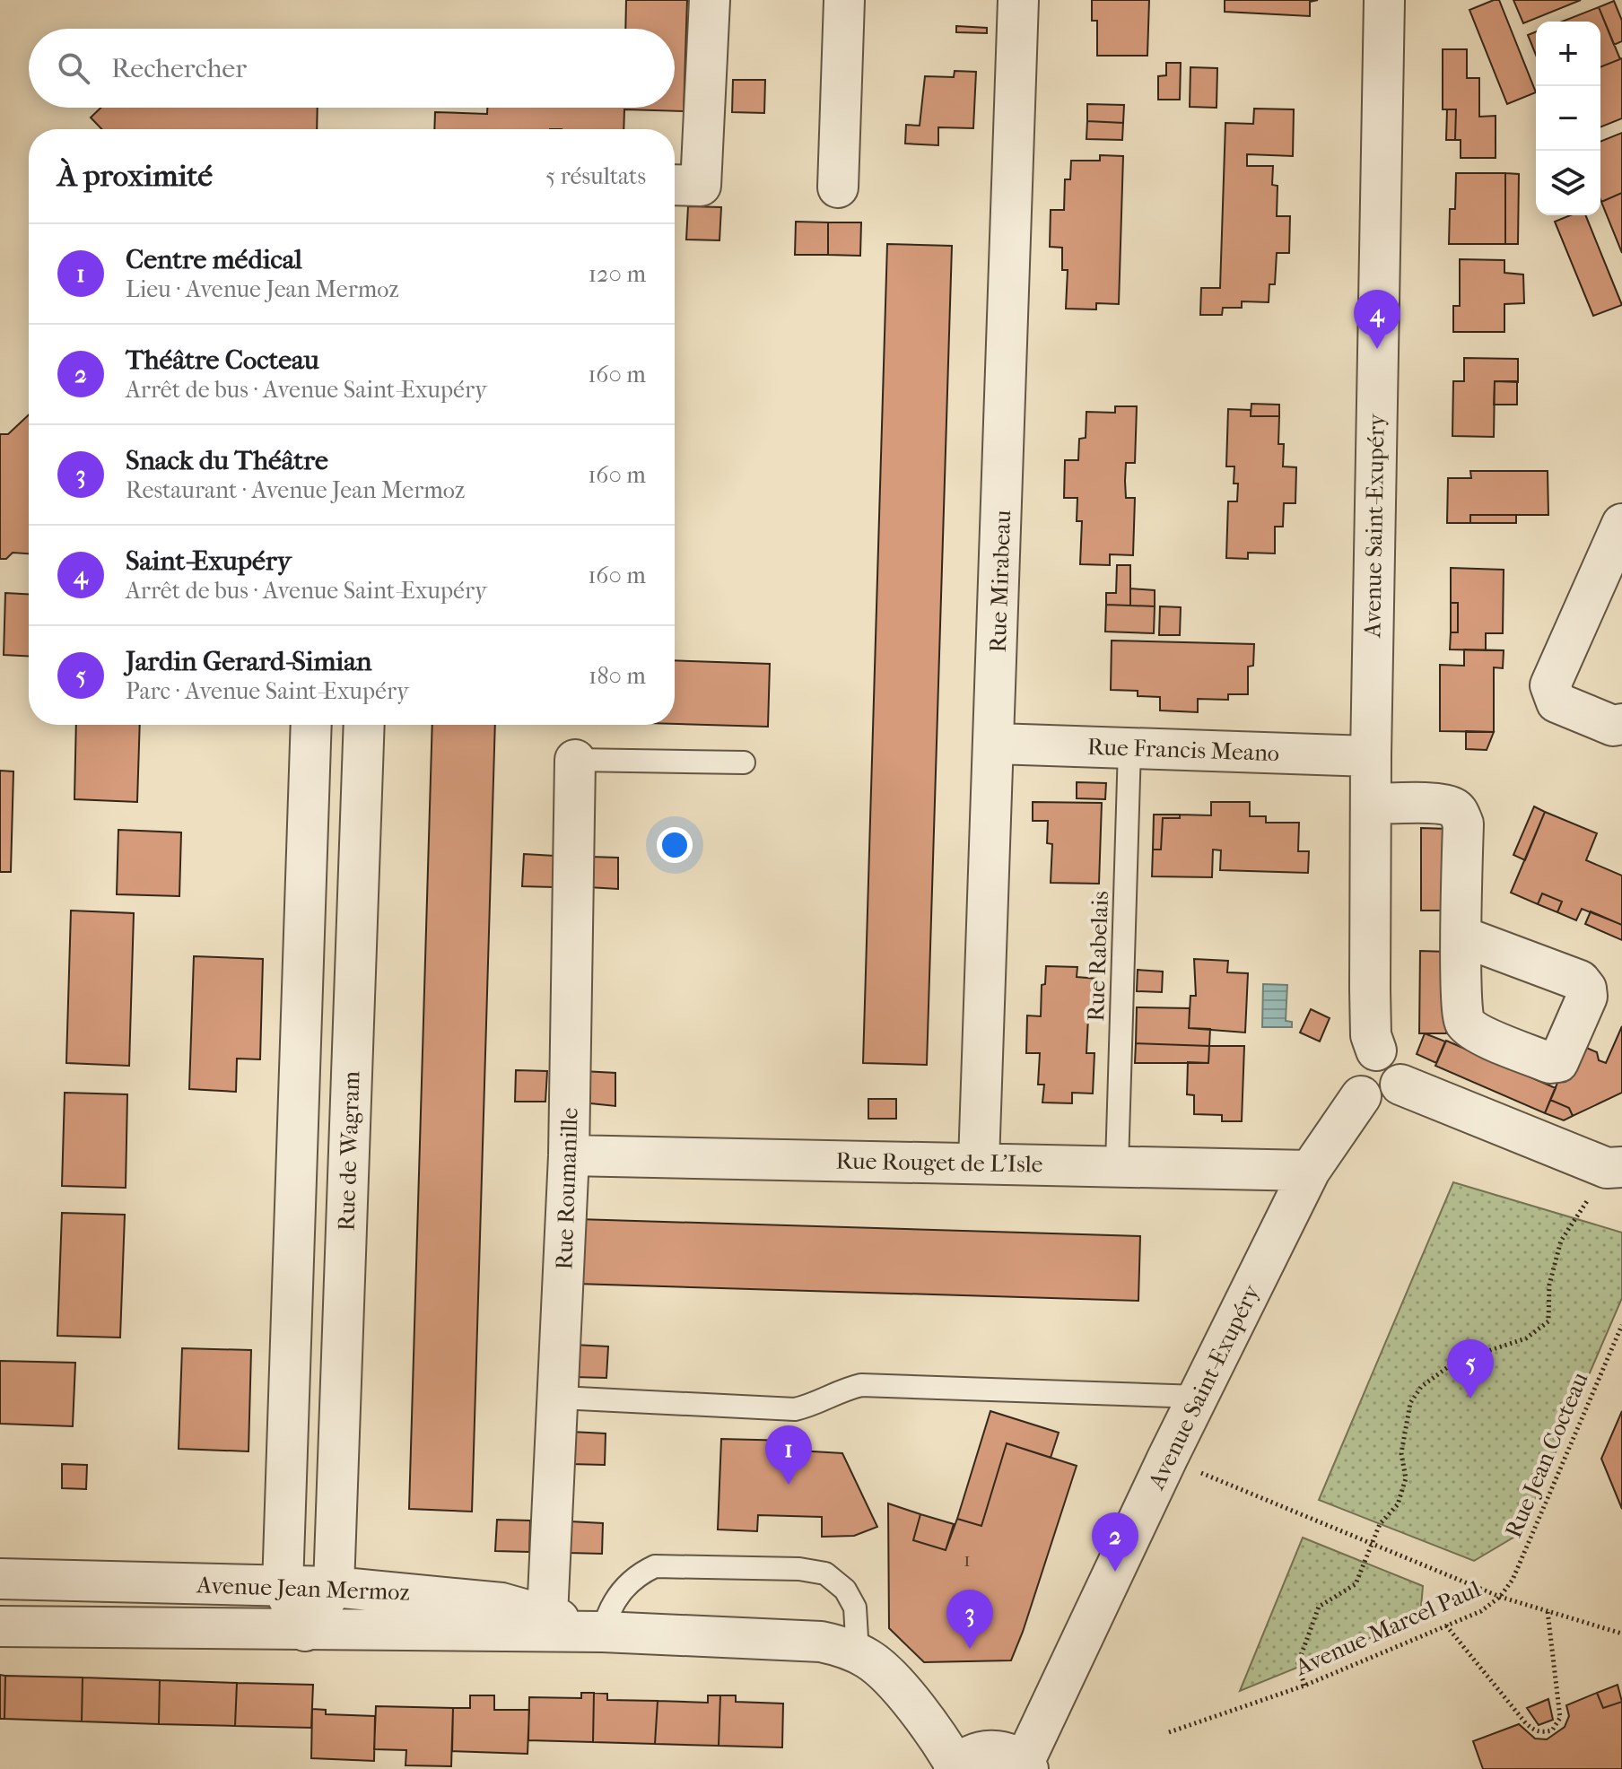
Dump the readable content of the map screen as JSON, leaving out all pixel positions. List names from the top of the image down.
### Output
{
  "streets": {
    "street": [
      "Avenue Saint-Exupéry",
      "Rue Mirabeau",
      "Rue Francis Meano",
      "Rue de Wagram",
      "Rue Rouget de L'Isle",
      "Rue Roumanille",
      "Avenue Jean Mermoz"
    ],
    "lane": ["Rue Rabelais"],
    "path": ["Rue Jean Cocteau", "Avenue Marcel Paul"]
  },
  "crossings": [
    ["Avenue Saint-Exupéry", "Rue Francis Meano"],
    ["Avenue Saint-Exupéry", "Rue Rouget de L'Isle"],
    ["Rue Mirabeau", "Rue Francis Meano"],
    ["Rue Mirabeau", "Rue Rouget de L'Isle"],
    ["Rue Francis Meano", "Rue Rabelais"],
    ["Rue Rabelais", "Rue Rouget de L'Isle"],
    ["Rue de Wagram", "Avenue Jean Mermoz"],
    ["Rue Rouget de L'Isle", "Rue Roumanille"],
    ["Rue Roumanille", "Avenue Jean Mermoz"],
    ["Rue Jean Cocteau", "Avenue Marcel Paul"]
  ],
  "house_numbers": ["1"],
  "page": {
    "map_buttons": ["+", "−"],
    "search": "Rechercher",
    "heading": ["À proximité", "5 résultats"],
    "list": [
      {
        "mark": "1",
        "name": "Centre médical",
        "note": "Lieu · Avenue Jean Mermoz",
        "value": "120 m"
      },
      {
        "mark": "2",
        "name": "Théâtre Cocteau",
        "note": "Arrêt de bus · Avenue Saint-Exupéry",
        "value": "160 m"
      },
      {
        "mark": "3",
        "name": "Snack du Théâtre",
        "note": "Restaurant · Avenue Jean Mermoz",
        "value": "160 m"
      },
      {
        "mark": "4",
        "name": "Saint-Exupéry",
        "note": "Arrêt de bus · Avenue Saint-Exupéry",
        "value": "160 m"
      },
      {
        "mark": "5",
        "name": "Jardin Gerard-Simian",
        "note": "Parc · Avenue Saint-Exupéry",
        "value": "180 m"
      }
    ],
    "pins": [
      "4",
      "5",
      "1",
      "2",
      "3"
    ]
  }
}
